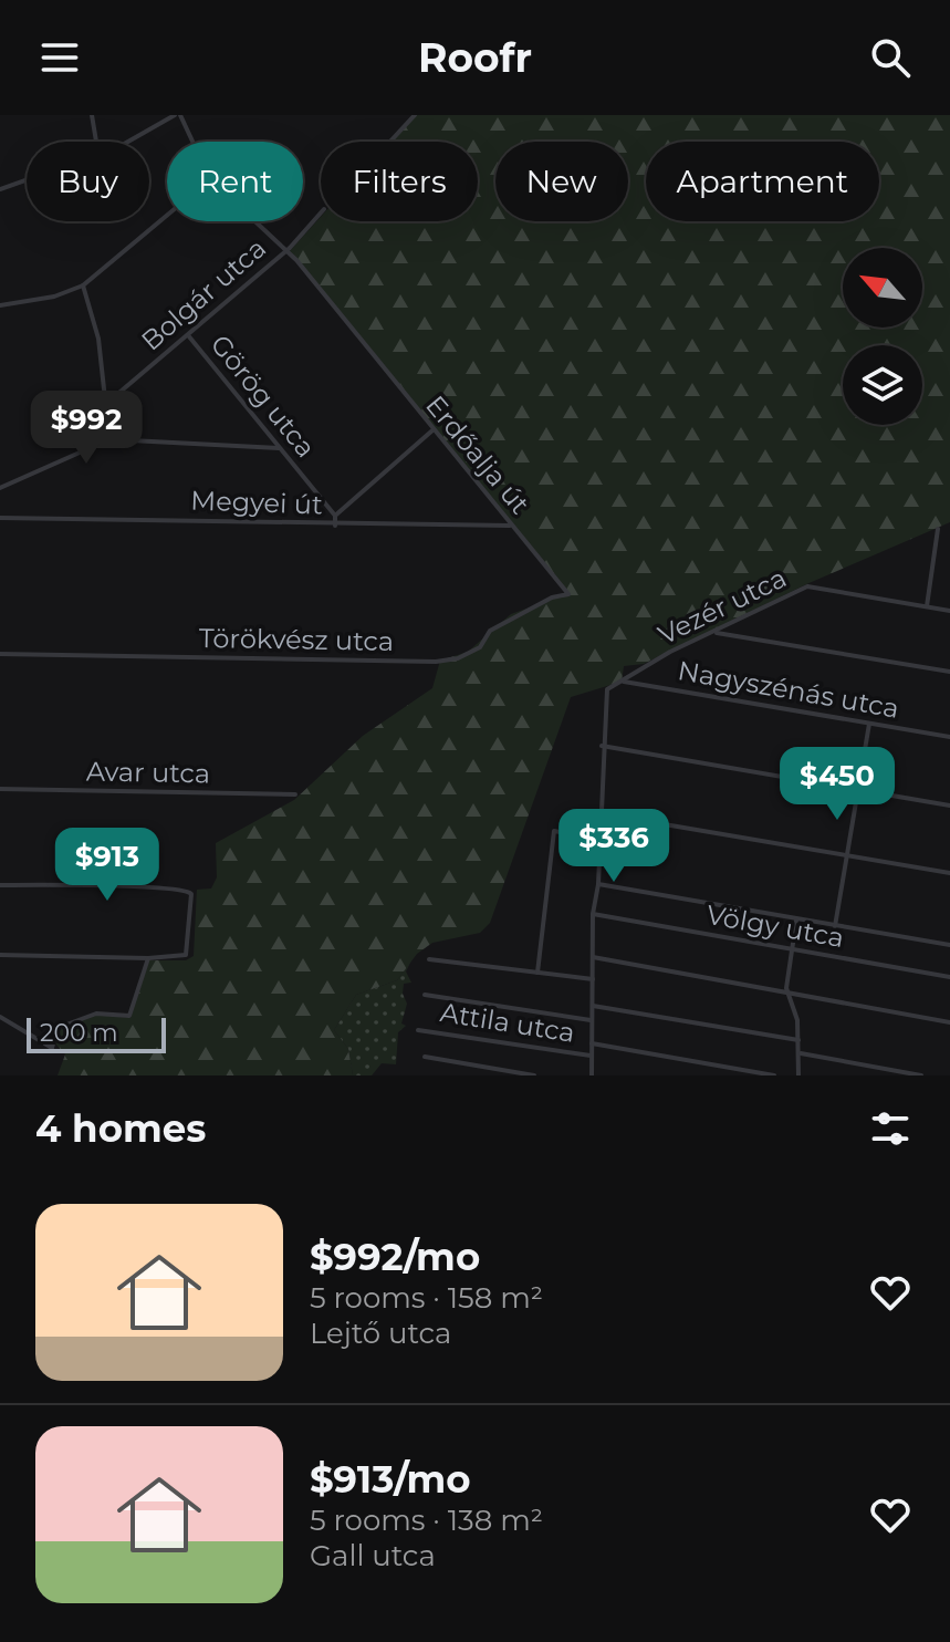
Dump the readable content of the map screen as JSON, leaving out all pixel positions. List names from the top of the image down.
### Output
{
  "streets": {
    "street": [
      "Bolgár utca",
      "Görög utca",
      "Erdőalja út",
      "Megyei út",
      "Vezér utca",
      "Törökvész utca",
      "Nagyszénás utca",
      "Avar utca",
      "Völgy utca",
      "Attila utca"
    ]
  },
  "crossings": [
    ["Bolgár utca", "Görög utca"],
    ["Bolgár utca", "Erdőalja út"],
    ["Erdőalja út", "Megyei út"],
    ["Erdőalja út", "Törökvész utca"],
    ["Vezér utca", "Nagyszénás utca"]
  ],
  "scale_bar": "200 m",
  "north": "top left",
  "page": {
    "header": "Roofr",
    "chip": [
      "Buy",
      "Rent",
      "Filters",
      "New",
      "Apartment"
    ],
    "price": [
      "$992",
      "$450",
      "$336",
      "$913"
    ],
    "scale": "200 m",
    "heading": "4 homes",
    "list": [
      {
        "name": "$992/mo",
        "note": "5 rooms · 158 m² · Lejtő utca"
      },
      {
        "name": "$913/mo",
        "note": "5 rooms · 138 m² · Gall utca"
      }
    ]
  }
}
